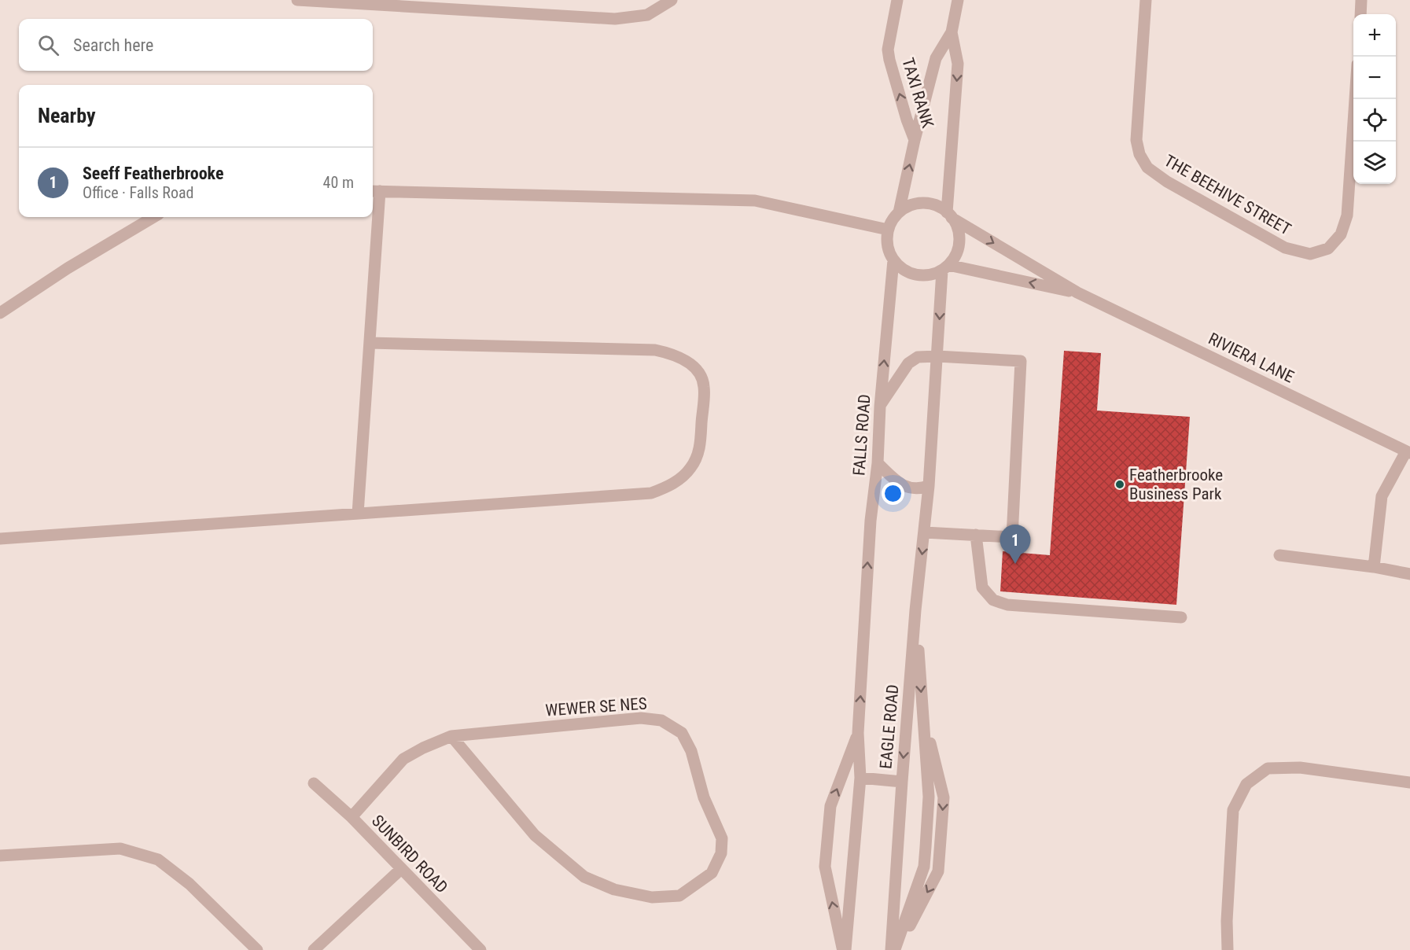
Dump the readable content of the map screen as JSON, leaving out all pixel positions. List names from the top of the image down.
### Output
{
  "streets": {
    "street": [
      "TAXI RANK",
      "THE BEEHIVE STREET",
      "RIVIERA LANE",
      "FALLS ROAD",
      "WEWER SE NES",
      "EAGLE ROAD",
      "SUNBIRD ROAD"
    ]
  },
  "crossings": [
    ["RIVIERA LANE", "FALLS ROAD"],
    ["FALLS ROAD", "EAGLE ROAD"],
    ["WEWER SE NES", "SUNBIRD ROAD"]
  ],
  "places": ["Featherbrooke Business Park"],
  "page": {
    "map_buttons": ["+", "−"],
    "search": "Search here",
    "heading": "Nearby",
    "list": [
      {
        "mark": "1",
        "name": "Seeff Featherbrooke",
        "note": "Office · Falls Road",
        "value": "40 m"
      }
    ],
    "pins": "1"
  }
}
